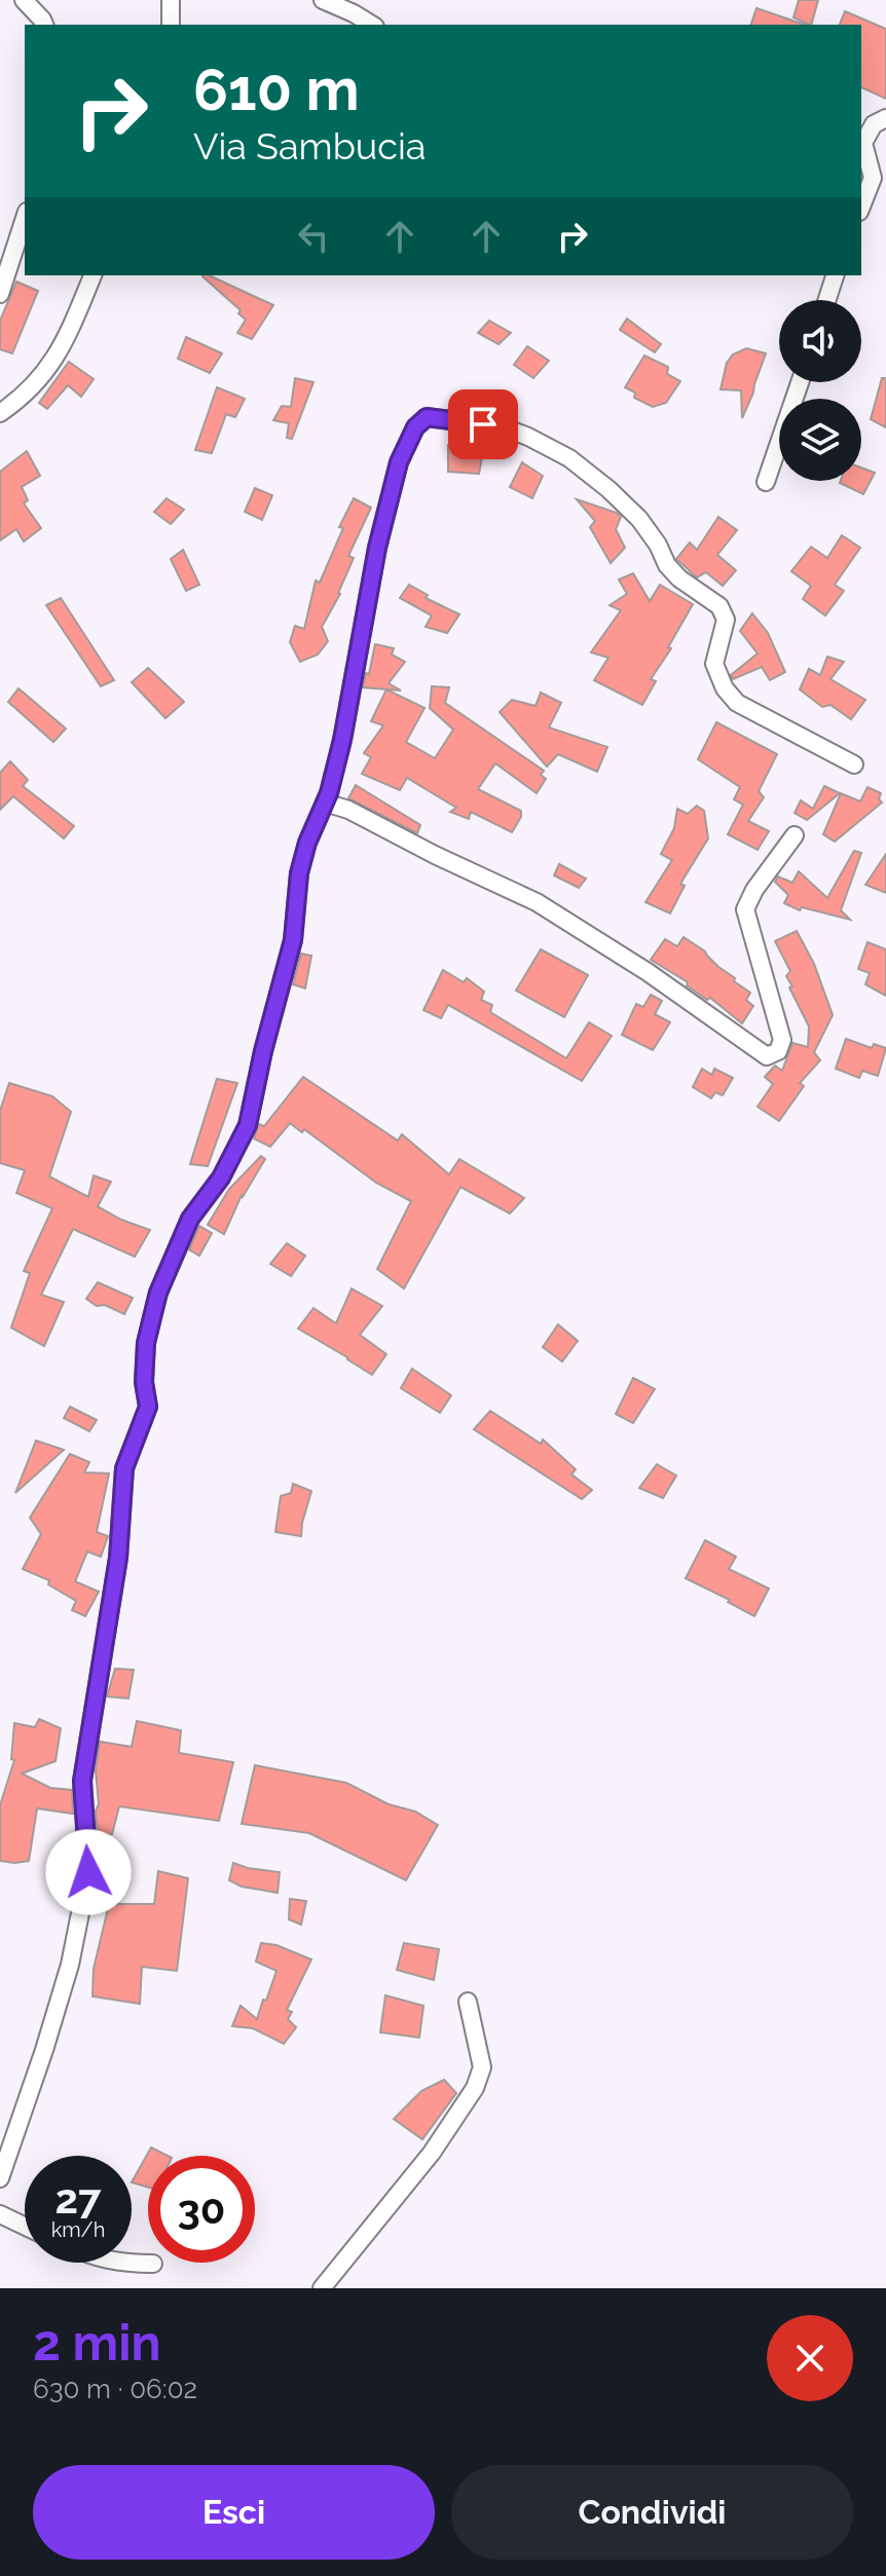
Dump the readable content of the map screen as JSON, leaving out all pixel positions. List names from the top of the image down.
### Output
{
  "page": {
    "turn": ["610 m", "Via Sambucia"],
    "speed": "27 km/h",
    "limit": "30",
    "heading": ["2 min", "630 m · 06:02"],
    "buttons": ["Esci", "Condividi"]
  }
}
